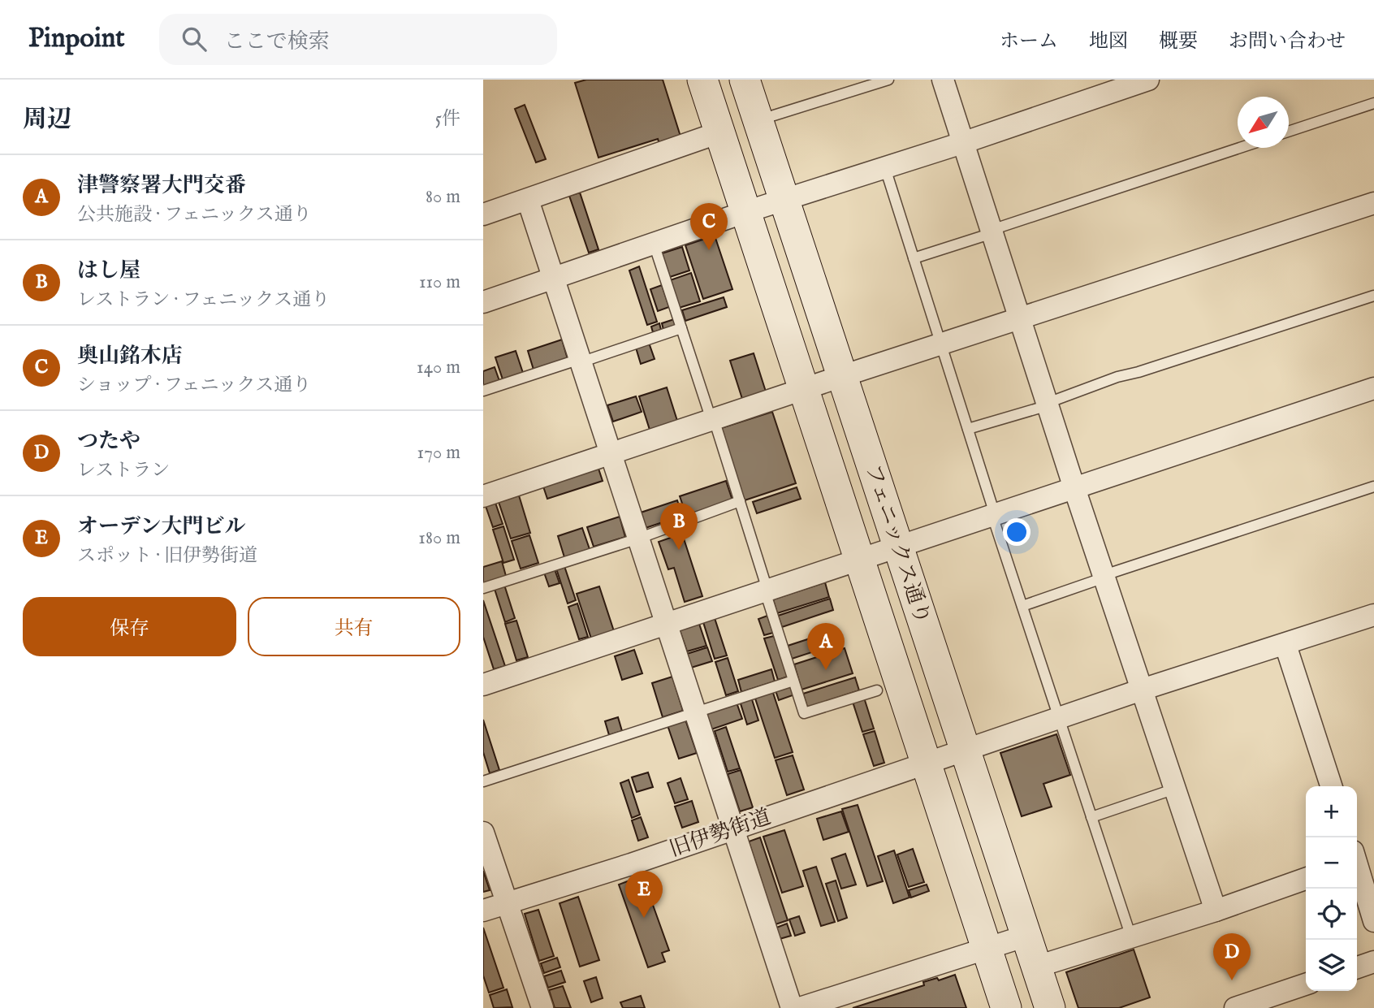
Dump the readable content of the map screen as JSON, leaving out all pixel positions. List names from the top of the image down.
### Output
{
  "streets": {
    "street": ["フェニックス通り", "旧伊勢街道"]
  },
  "crossings": [
    ["フェニックス通り", "旧伊勢街道"]
  ],
  "north": "bottom left",
  "page": {
    "header": "Pinpoint",
    "search": "ここで検索",
    "nav": [
      "ホーム",
      "地図",
      "概要",
      "お問い合わせ"
    ],
    "heading": ["周辺", "5件"],
    "list": [
      {
        "mark": "A",
        "name": "津警察署大門交番",
        "note": "公共施設 · フェニックス通り",
        "value": "80 m"
      },
      {
        "mark": "B",
        "name": "はし屋",
        "note": "レストラン · フェニックス通り",
        "value": "110 m"
      },
      {
        "mark": "C",
        "name": "奥山銘木店",
        "note": "ショップ · フェニックス通り",
        "value": "140 m"
      },
      {
        "mark": "D",
        "name": "つたや",
        "note": "レストラン",
        "value": "170 m"
      },
      {
        "mark": "E",
        "name": "オーデン大門ビル",
        "note": "スポット · 旧伊勢街道",
        "value": "180 m"
      }
    ],
    "pins": [
      "C",
      "B",
      "A",
      "E",
      "D"
    ],
    "buttons": ["保存", "共有"],
    "map_buttons": ["+", "−"]
  }
}
